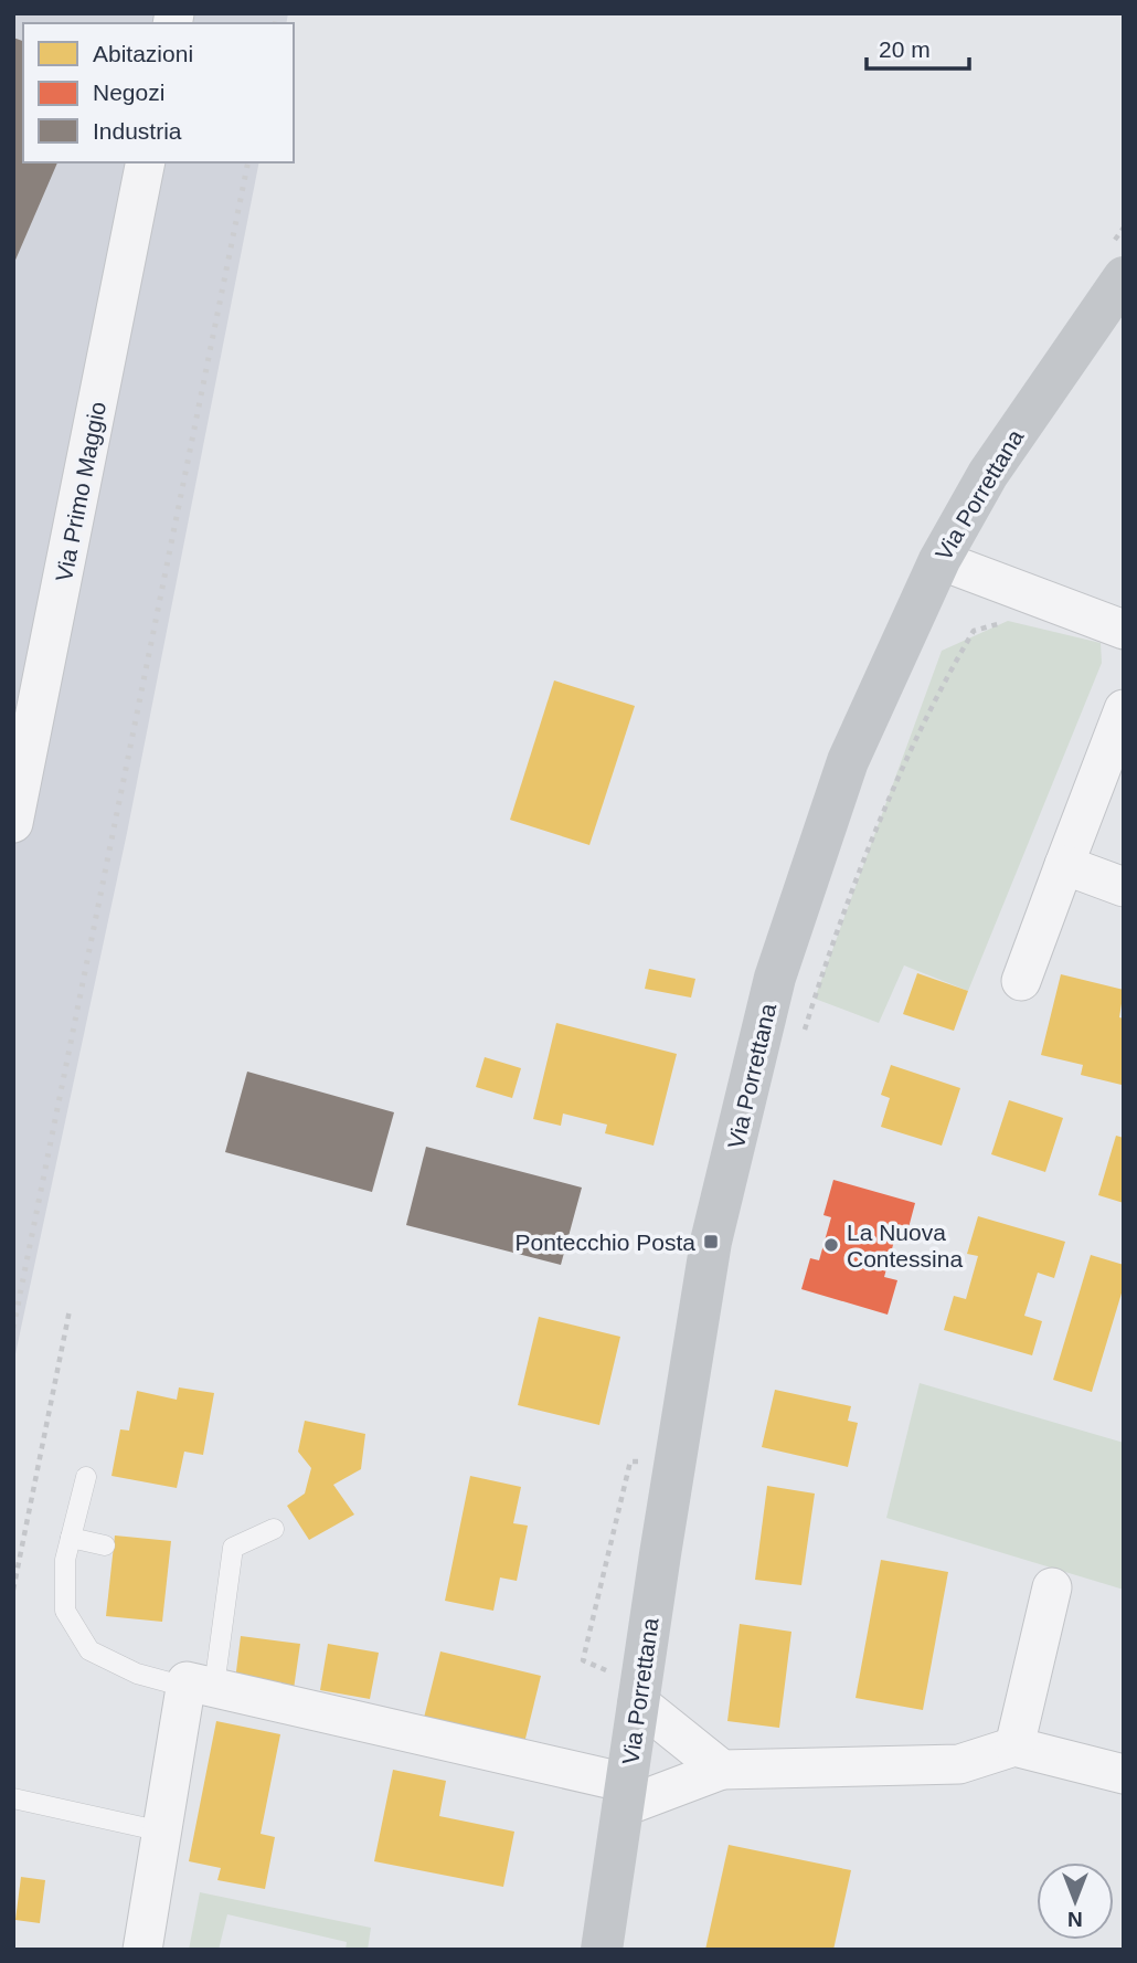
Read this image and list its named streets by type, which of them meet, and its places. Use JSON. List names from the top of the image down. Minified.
{"streets":{"main road":["Via Porrettana"],"street":["Via Primo Maggio"]},"places":{"transit":["Pontecchio Posta"],"other":["La Nuova Contessina"]},"legend":["Abitazioni","Negozi","Industria"],"scale_bar":"20 m","north":"bottom"}
